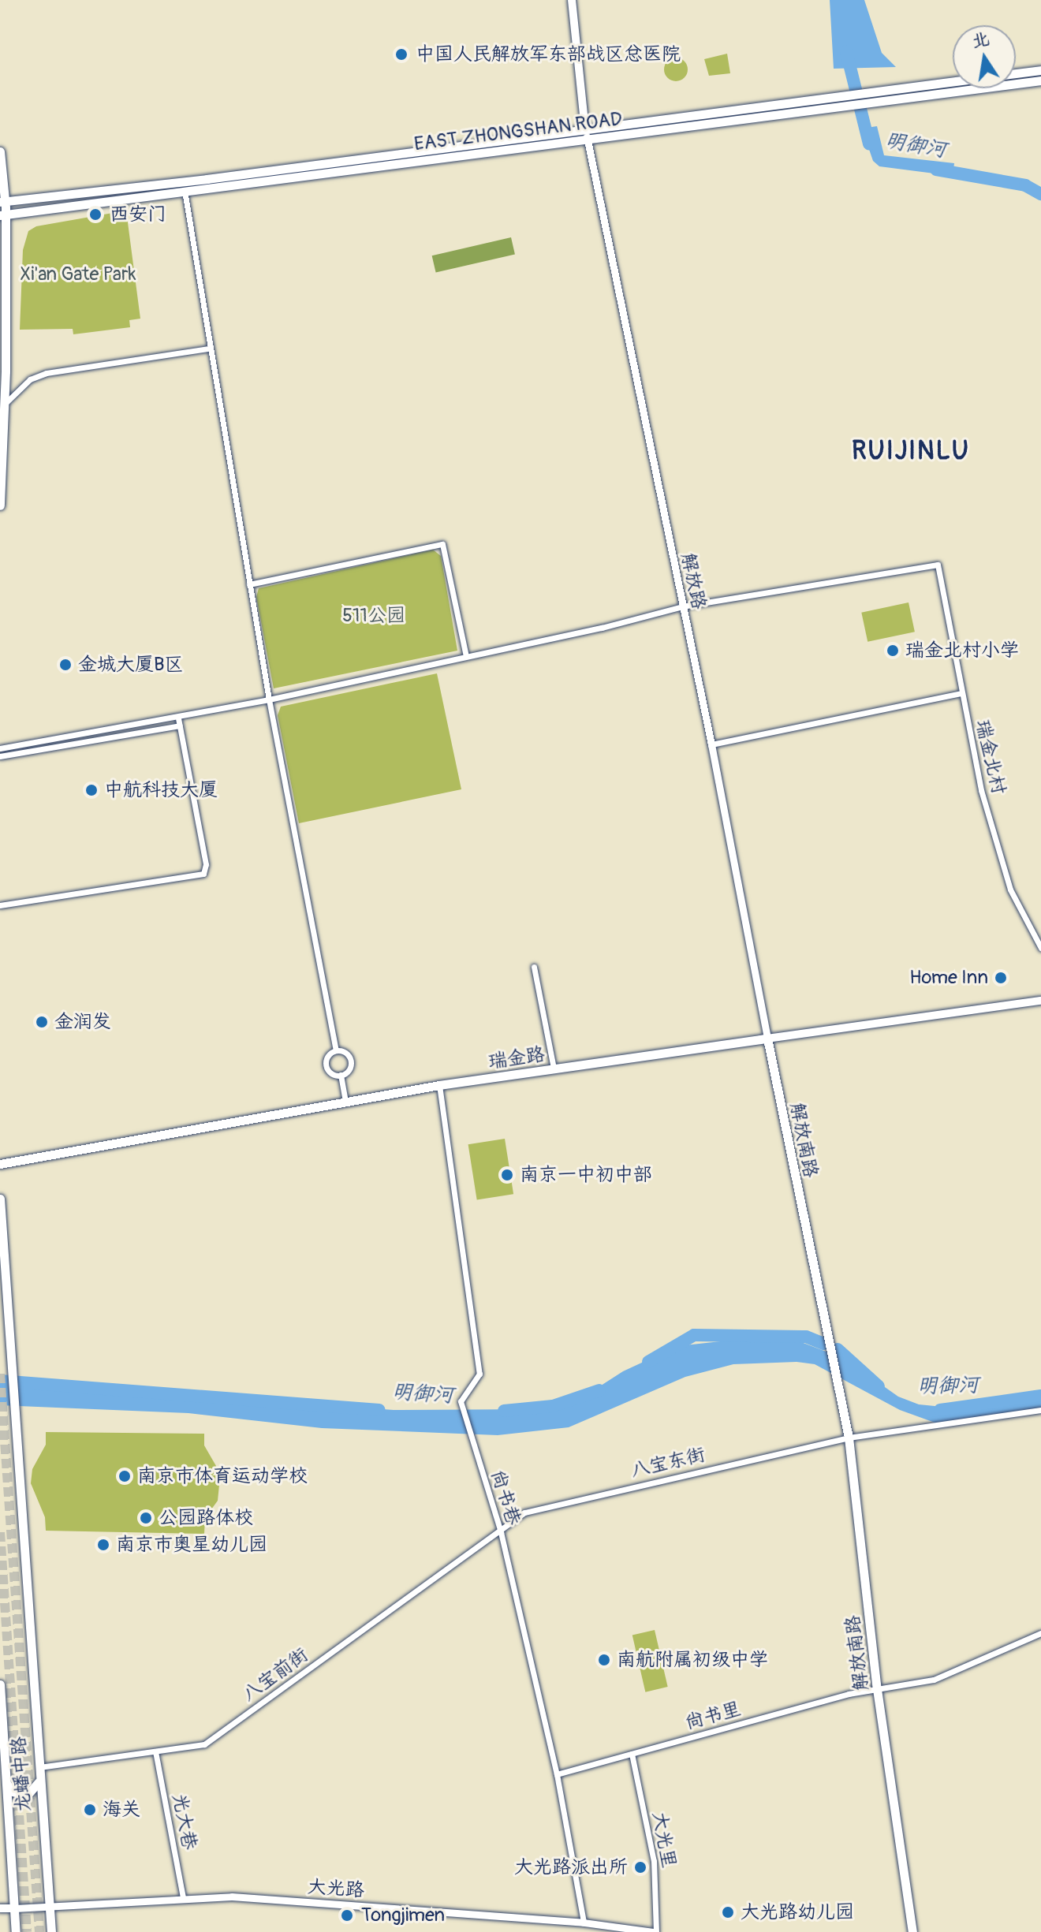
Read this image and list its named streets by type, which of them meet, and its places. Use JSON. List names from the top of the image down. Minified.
{"streets":{"main road":["EAST ZHONGSHAN ROAD","瑞金路","龙蟠中路"],"street":["解放路","瑞金北村","解放南路","八宝东街","尚书巷","八宝前街","尚书里","光大巷","大光里","大光路"]},"crossings":[["EAST ZHONGSHAN ROAD","解放路"],["解放路","瑞金北村"],["解放路","瑞金路"],["解放路","解放南路"],["瑞金路","解放南路"],["瑞金路","尚书巷"],["解放南路","八宝东街"],["解放南路","尚书里"],["八宝东街","尚书巷"],["八宝东街","八宝前街"],["尚书巷","八宝前街"],["尚书巷","尚书里"],["尚书巷","大光路"],["八宝前街","龙蟠中路"],["八宝前街","光大巷"],["尚书里","大光里"],["龙蟠中路","大光路"],["光大巷","大光路"],["大光里","大光路"]],"districts":["RUIJINLU"],"water":["明御河"],"parks":["Xi'an Gate Park","511公园"],"places":["中国人民解放军东部战区总医院","西安门","瑞金北村小学","金城大厦B区","中航科技大厦","Home Inn","金润发","南京一中初中部","南京市体育运动学校","公园路体校","南京市奥星幼儿园","南航附属初级中学","海关","大光路派出所","大光路幼儿园","Tongjimen"],"north":"top"}
